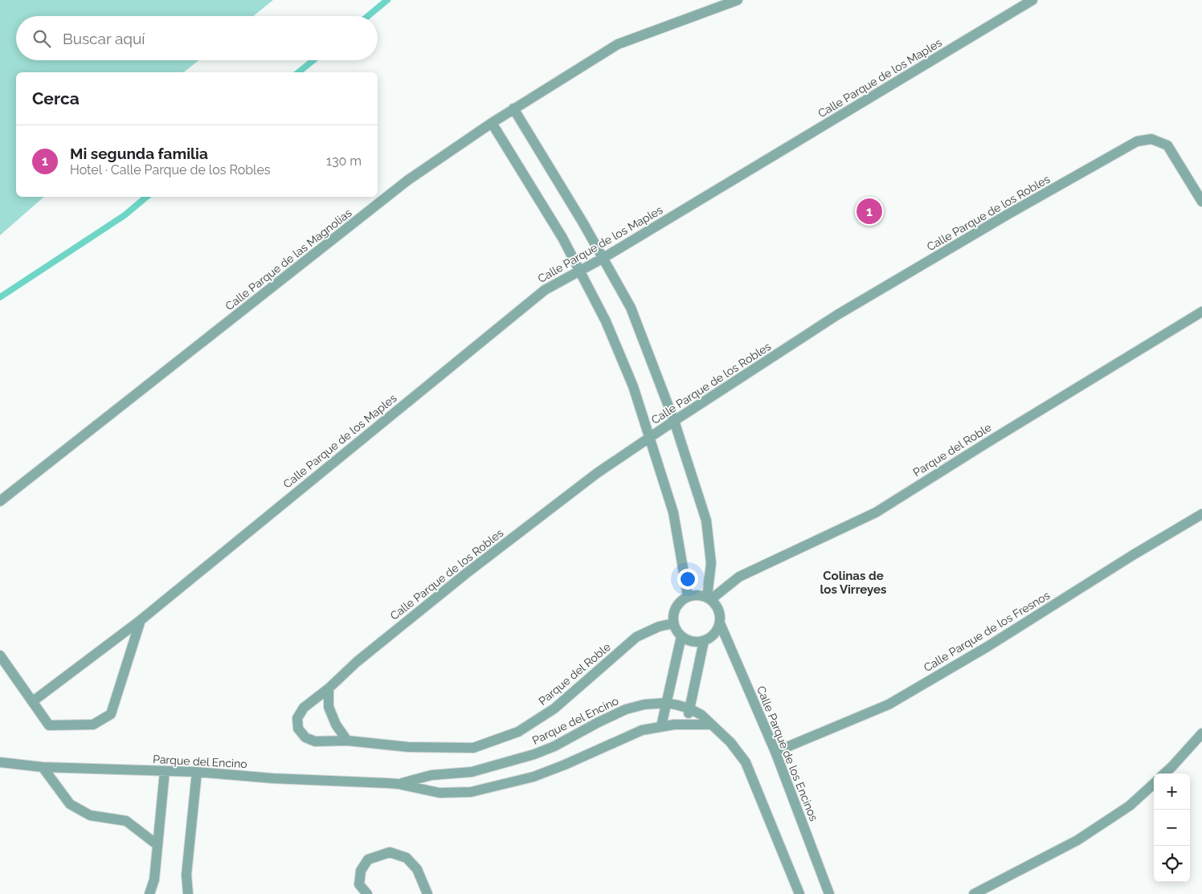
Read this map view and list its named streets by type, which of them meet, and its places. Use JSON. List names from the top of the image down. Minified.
{"streets":{"street":["Calle Parque de los Maples","Calle Parque de los Robles","Calle Parque de las Magnolias","Parque del Roble","Calle Parque de los Fresnos","Parque del Encino","Calle Parque de los Encinos"]},"crossings":[["Calle Parque de los Robles","Parque del Roble"],["Parque del Roble","Calle Parque de los Encinos"],["Calle Parque de los Fresnos","Calle Parque de los Encinos"]],"districts":["Colinas de los Virreyes"],"page":{"search":"Buscar aquí","heading":"Cerca","list":[{"mark":"1","name":"Mi segunda familia","note":"Hotel · Calle Parque de los Robles","value":"130 m"}],"pins":"1","map_buttons":["+","−"]}}
